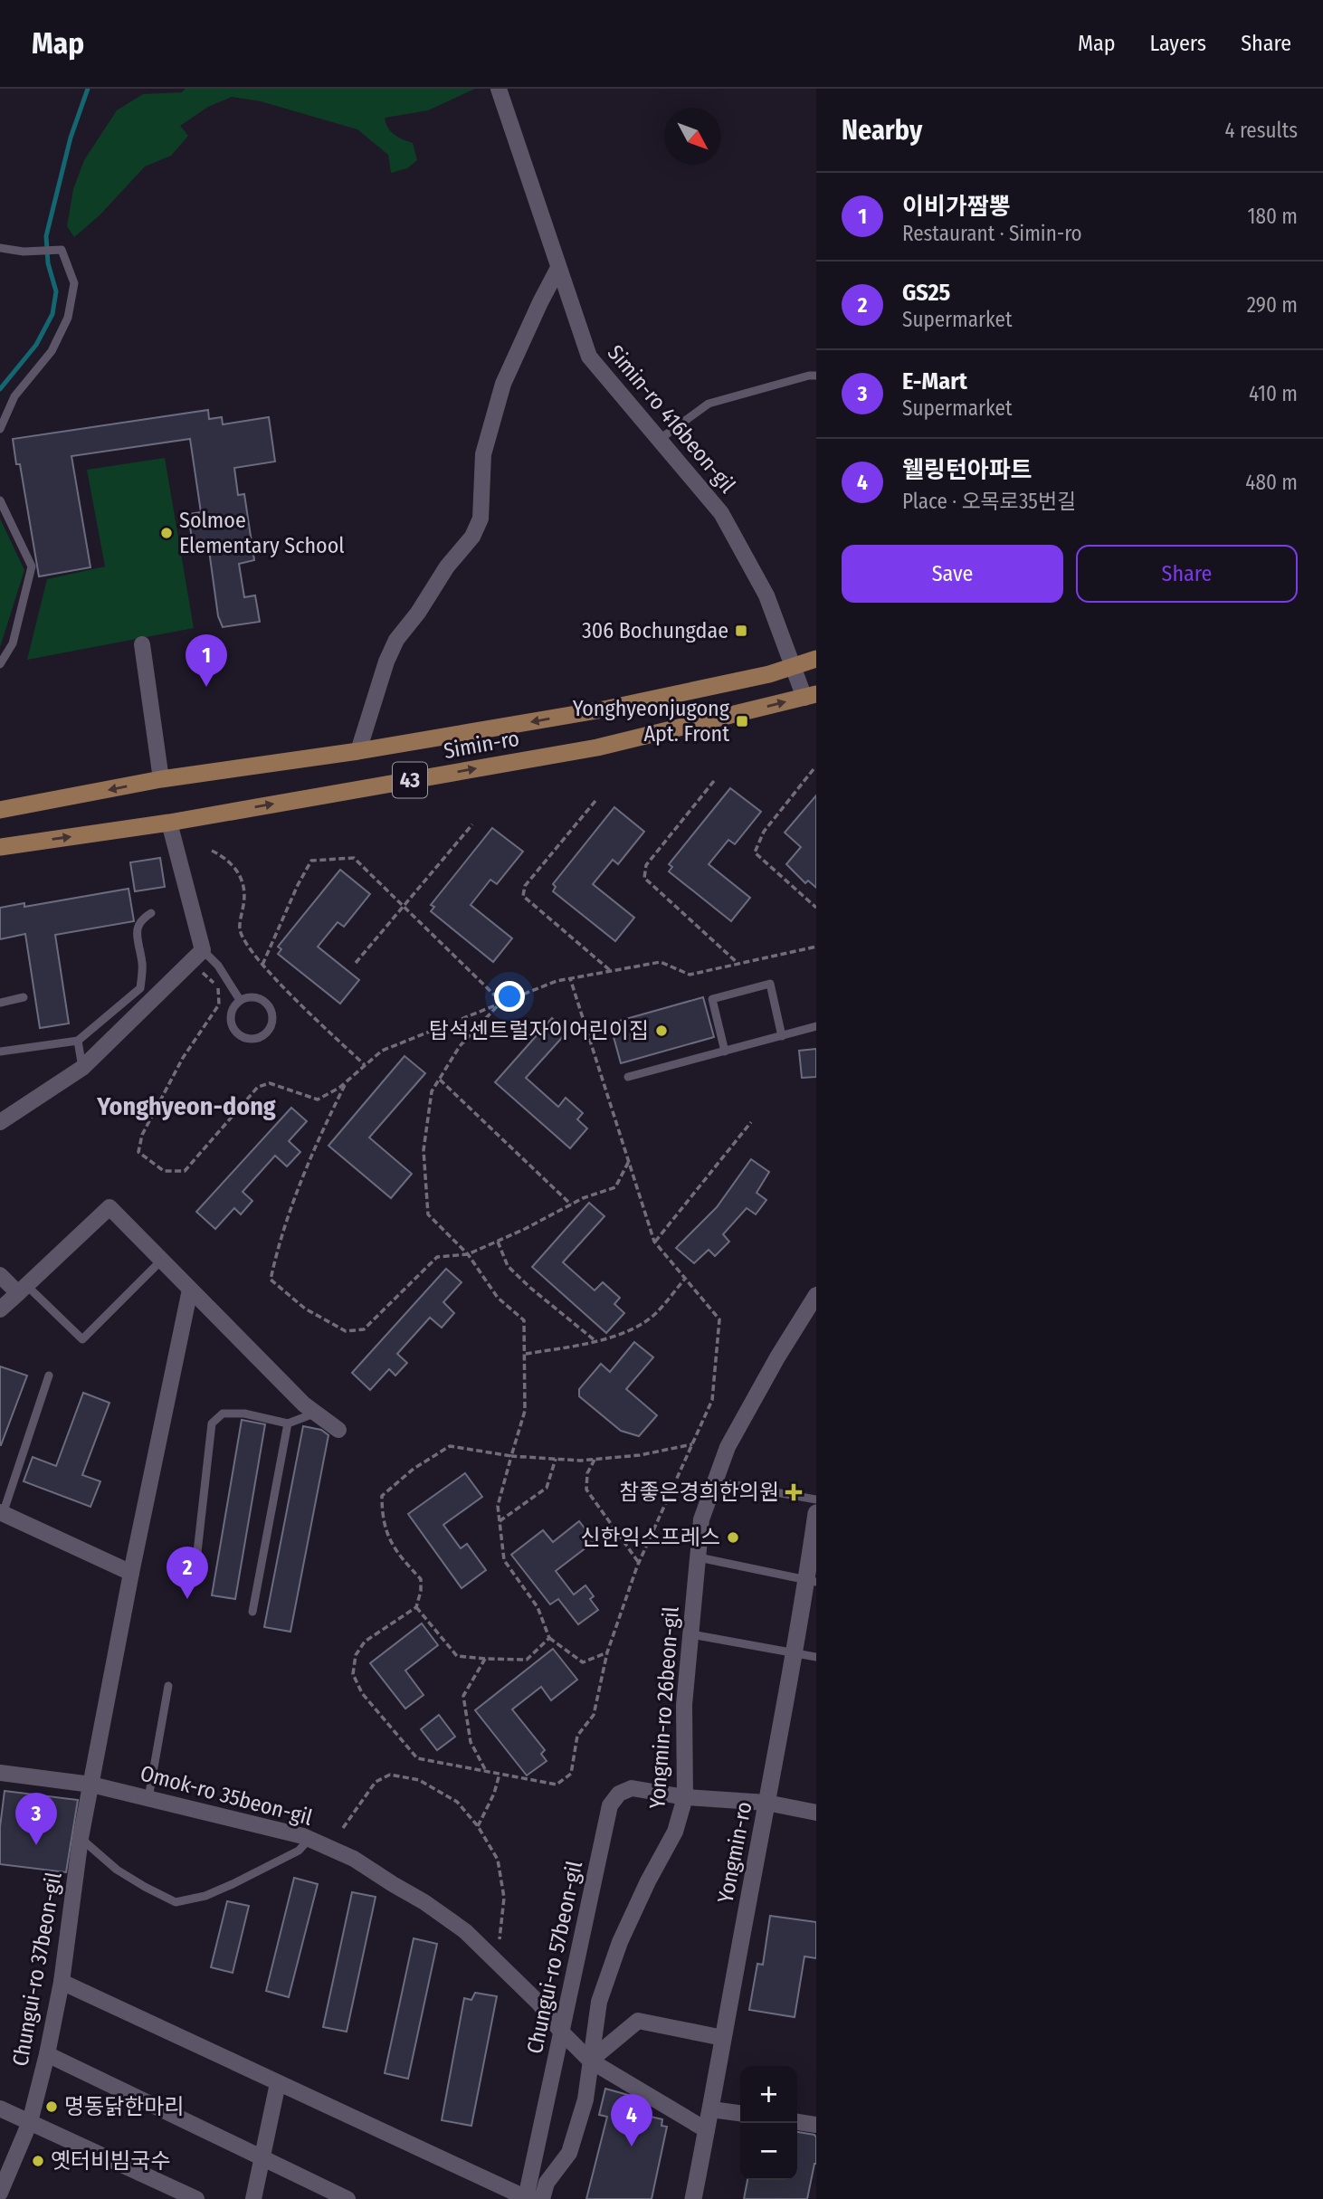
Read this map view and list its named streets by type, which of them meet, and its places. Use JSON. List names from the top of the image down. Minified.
{"streets":{"main road":["Simin-ro","43"],"street":["Simin-ro 416beon-gil","Yongmin-ro 26beon-gil","Omok-ro 35beon-gil","Yongmin-ro","Chungui-ro 57beon-gil","Chungui-ro 37beon-gil"]},"crossings":[["Simin-ro 416beon-gil","Simin-ro"],["Yongmin-ro 26beon-gil","Omok-ro 35beon-gil"],["Yongmin-ro 26beon-gil","Chungui-ro 57beon-gil"],["Omok-ro 35beon-gil","Yongmin-ro"],["Omok-ro 35beon-gil","Chungui-ro 57beon-gil"],["Omok-ro 35beon-gil","Chungui-ro 37beon-gil"],["Yongmin-ro","Chungui-ro 57beon-gil"]],"districts":["Yonghyeon-dong"],"places":{"other":["Solmoe Elementary School","탑석센트럴자이어린이집","신한익스프레스","명동닭한마리","옛터비빔국수"],"transit":["306 Bochungdae","Yonghyeonjugong Apt. Front"],"health":["참좋은경희한의원"]},"north":"bottom right","page":{"header":"Map","nav":["Map","Layers","Share"],"heading":["Nearby","4 results"],"list":[{"mark":"1","name":"이비가짬뽕","note":"Restaurant · Simin-ro","value":"180 m"},{"mark":"2","name":"GS25","note":"Supermarket","value":"290 m"},{"mark":"3","name":"E-Mart","note":"Supermarket","value":"410 m"},{"mark":"4","name":"웰링턴아파트","note":"Place · 오목로35번길","value":"480 m"}],"buttons":["Save","Share"],"pins":["1","2","3","4"],"map_buttons":["+","−"]}}
